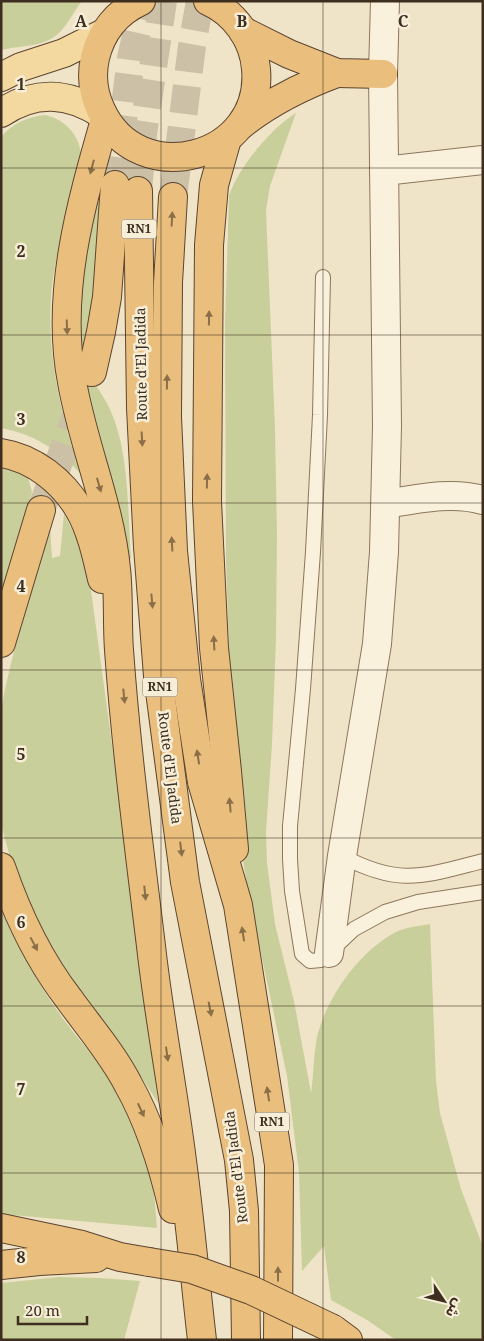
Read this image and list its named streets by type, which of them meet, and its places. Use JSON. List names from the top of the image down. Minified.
{"streets":{"highway":["RN1","Route d'El Jadida"]},"scale_bar":"20 m","north":"bottom right","grid":{"columns":["A","B","C"],"rows":["1","2","3","4","5","6","7","8"]}}
